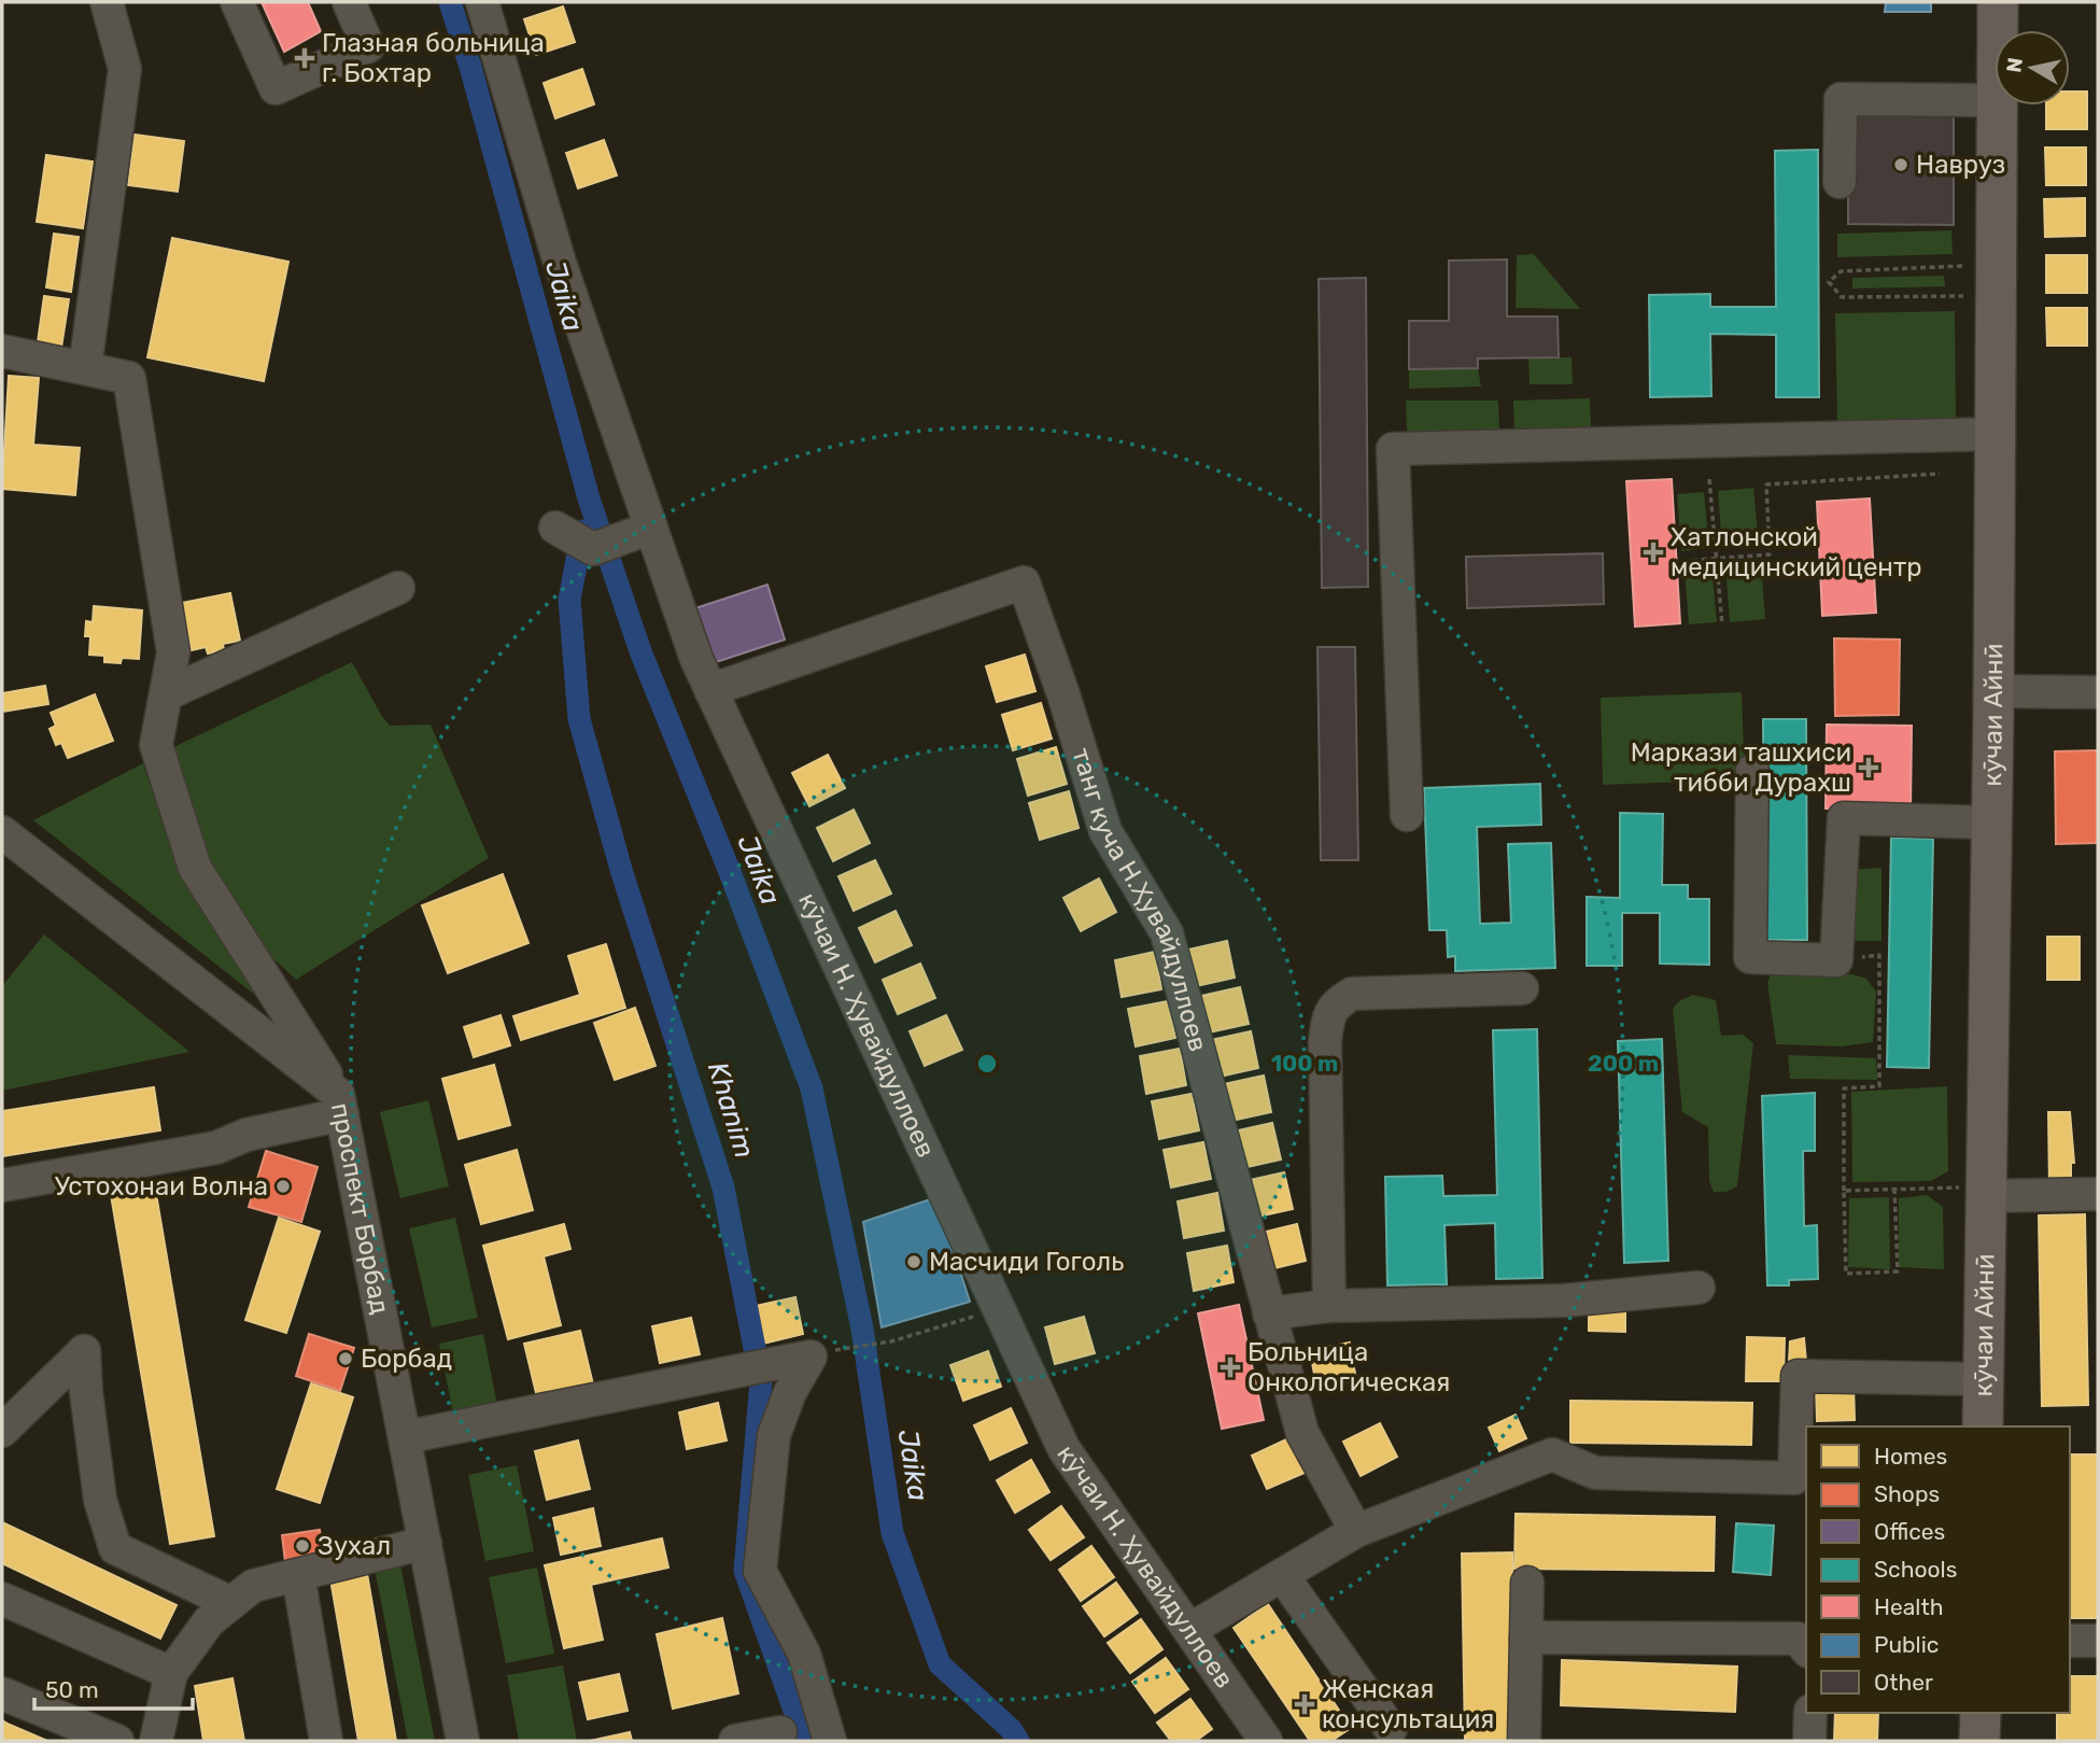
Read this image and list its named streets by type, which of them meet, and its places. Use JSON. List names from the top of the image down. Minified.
{"streets":{"main road":["кӯчаи Айнӣ"],"street":["танг куча Н.Ҳувайдуллоев","кӯчаи Н. Ҳувайдуллоев","проспект Борбад"]},"crossings":[["танг куча Н.Ҳувайдуллоев","кӯчаи Н. Ҳувайдуллоев"]],"water":["Jaika","Khanim"],"places":{"health":["Глазная больница г. Бохтар","Хатлонской медицинский центр","Маркази ташхиси тибби Дурахш","Больница Онкологическая","Женская консультация"],"other":["Навруз","Устохонаи Волна","Масчиди Гоголь","Борбад","Зухал"]},"legend":["Homes","Shops","Offices","Schools","Health","Public","Other"],"scale_bar":"50 m","north":"left","rings":["100 m","200 m"]}
